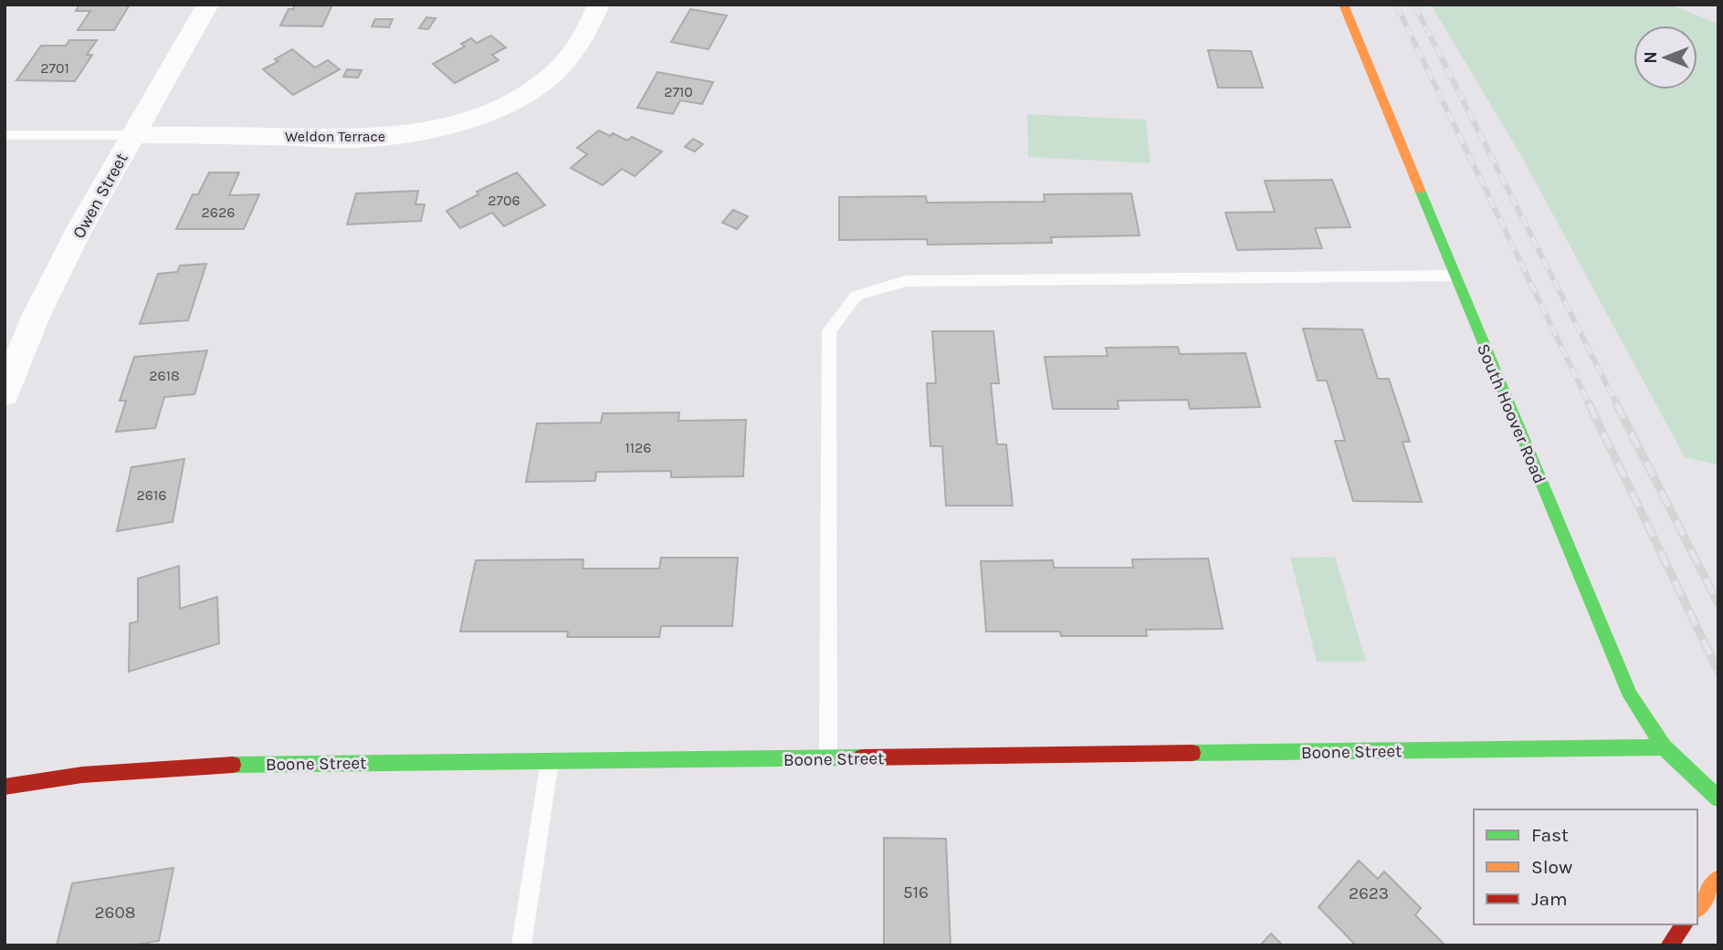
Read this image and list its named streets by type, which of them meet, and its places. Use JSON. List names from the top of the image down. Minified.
{"streets":{"street":["Weldon Terrace","Owen Street","South Hoover Road","Boone Street"]},"crossings":[["Weldon Terrace","Owen Street"],["South Hoover Road","Boone Street"]],"house_numbers":["2701","2710","2706","2626","2618","1126","2616","516","2623","2608"],"legend":["Fast","Slow","Jam"],"north":"left"}
